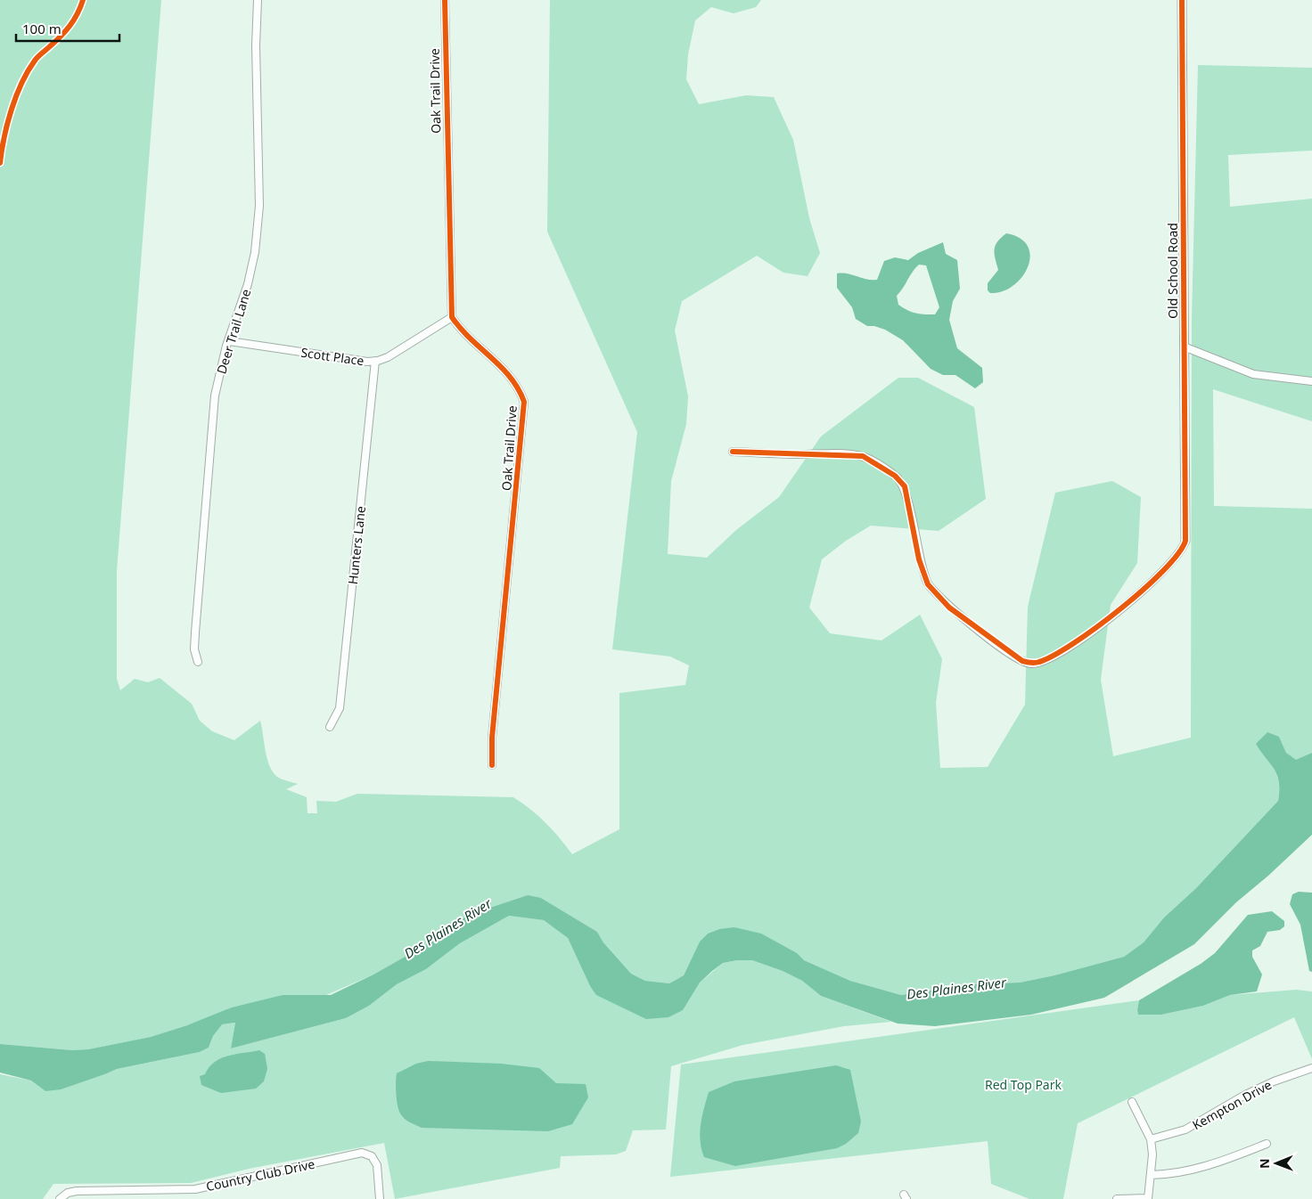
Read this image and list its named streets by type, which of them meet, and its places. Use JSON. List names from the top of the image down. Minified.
{"streets":{"street":["Oak Trail Drive","Old School Road","Deer Trail Lane","Scott Place","Hunters Lane","Kempton Drive","Country Club Drive"]},"crossings":[["Oak Trail Drive","Scott Place"],["Deer Trail Lane","Scott Place"],["Scott Place","Hunters Lane"]],"water":["Des Plaines River"],"parks":["Red Top Park"],"scale_bar":"100 m","north":"left"}
